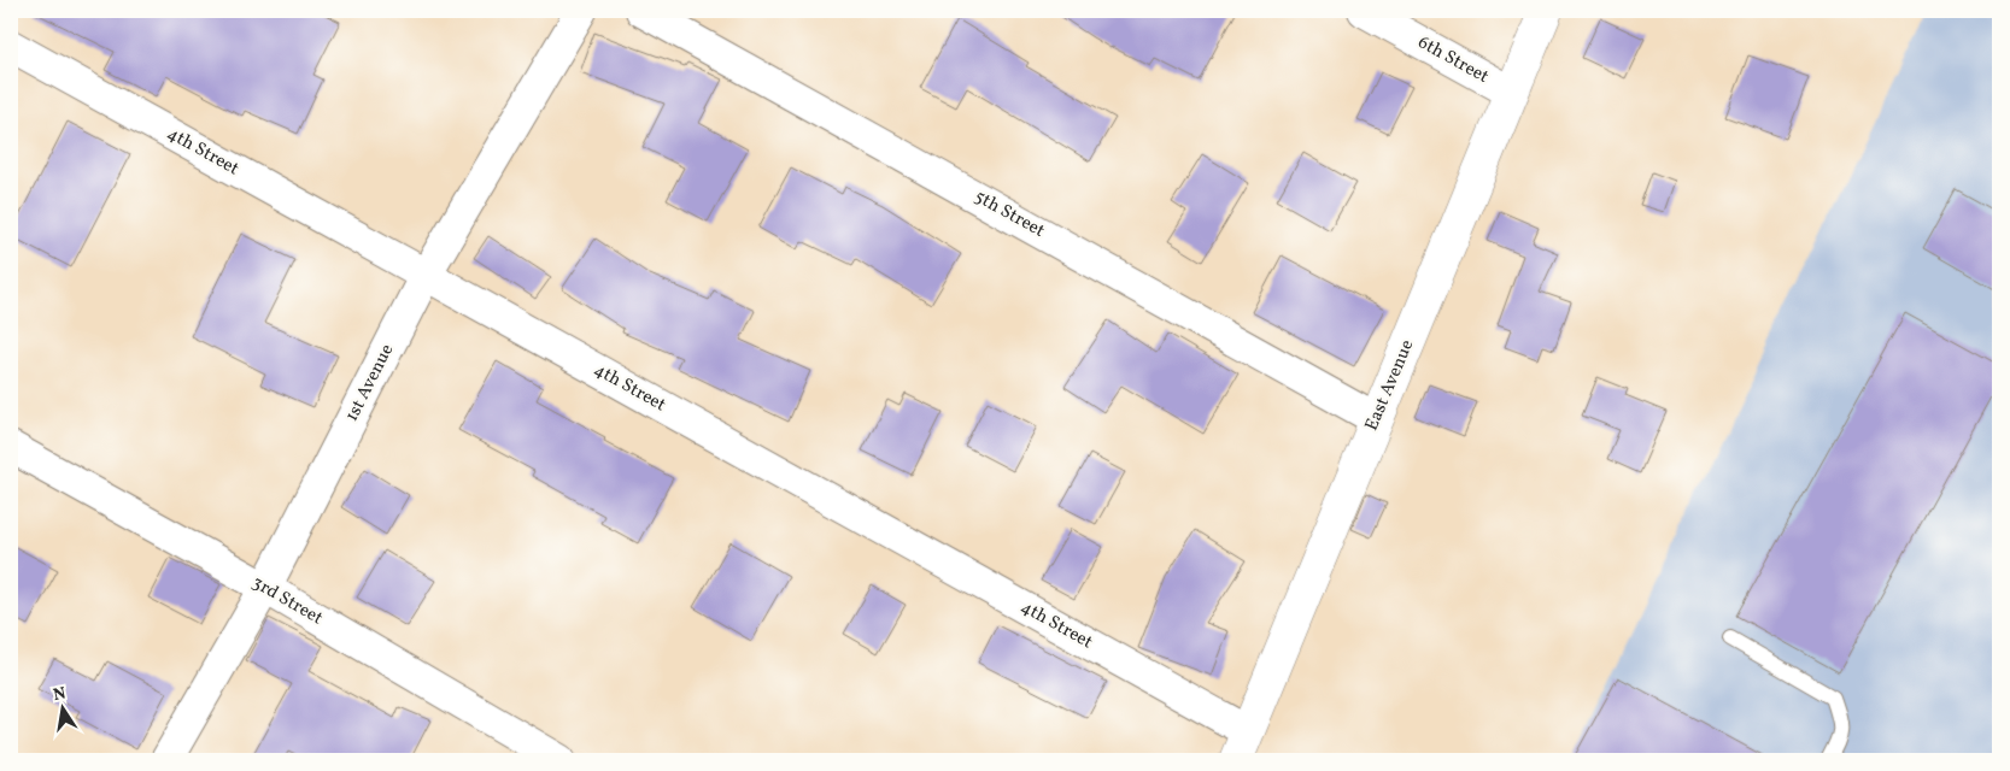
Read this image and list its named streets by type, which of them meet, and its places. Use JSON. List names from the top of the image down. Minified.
{"streets":{"main road":["East Avenue"],"street":["6th Street","4th Street","5th Street","1st Avenue","3rd Street"]},"crossings":[["6th Street","East Avenue"],["4th Street","1st Avenue"],["4th Street","East Avenue"],["5th Street","East Avenue"],["1st Avenue","3rd Street"]],"north":"top"}
